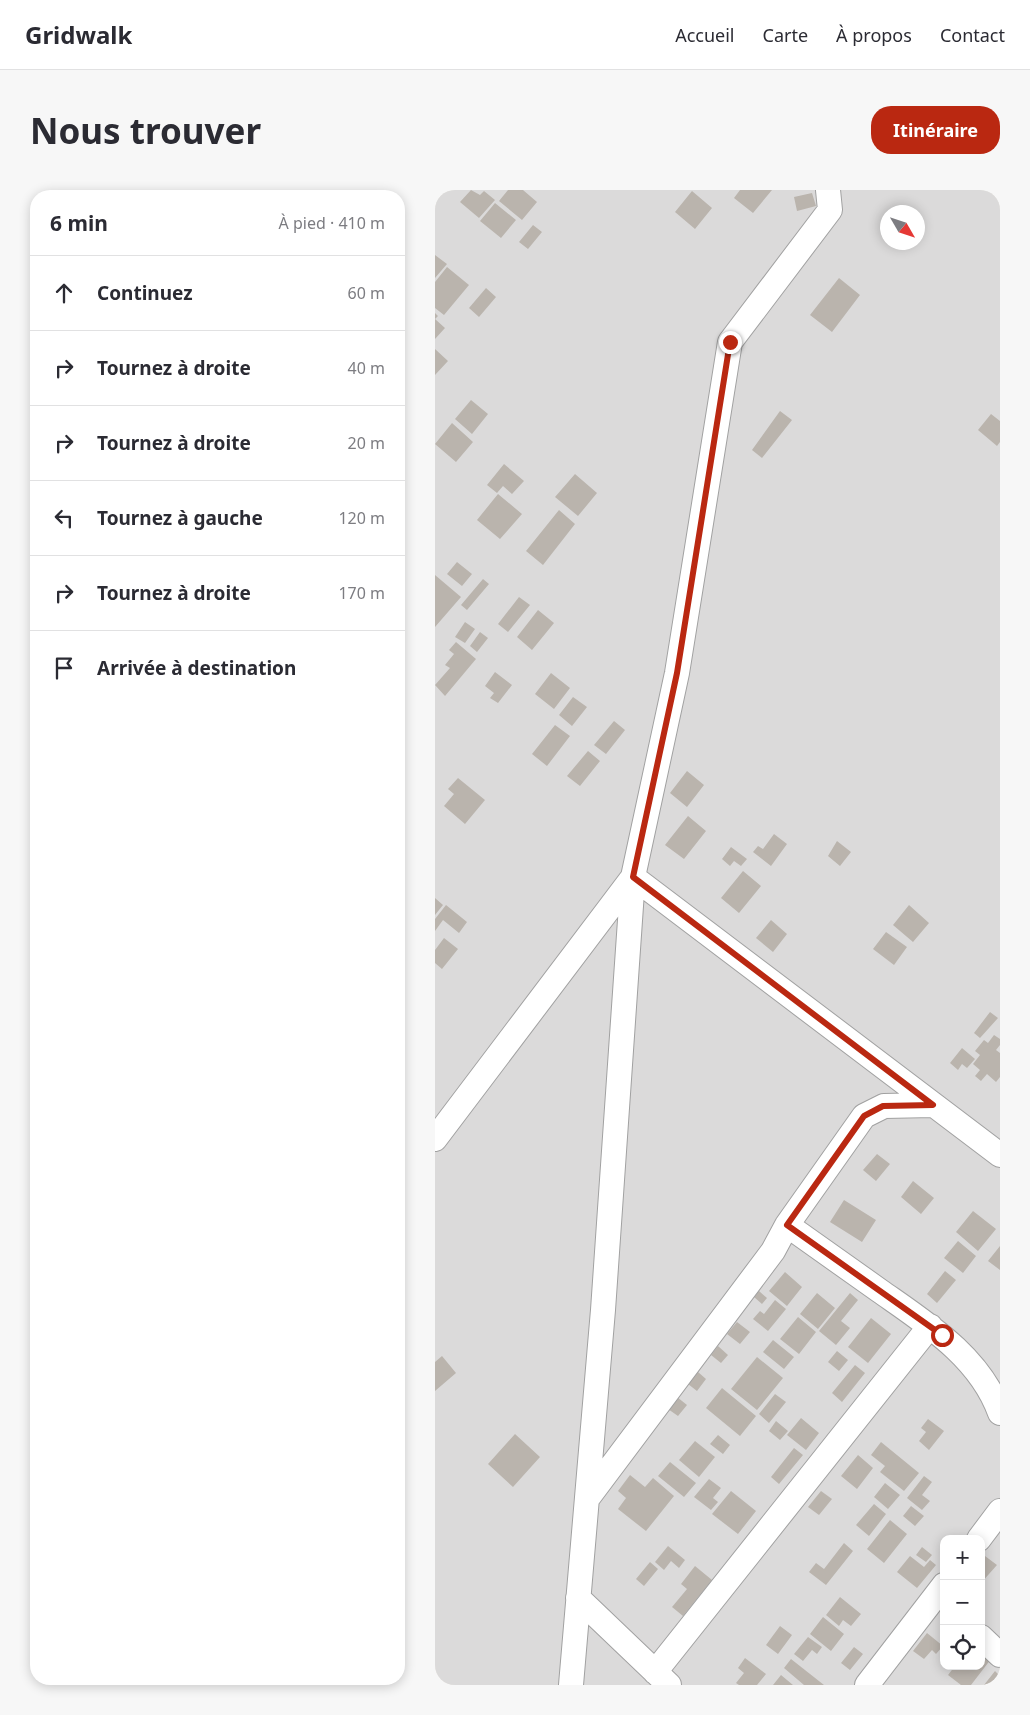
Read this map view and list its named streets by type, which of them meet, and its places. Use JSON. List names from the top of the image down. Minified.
{"north":"bottom right","page":{"header":"Gridwalk","nav":["Accueil","Carte","À propos","Contact"],"buttons":"Itinéraire","title":"Nous trouver","heading":["6 min","À pied · 410 m"],"list":[["Continuez","60 m"],["Tournez à droite","40 m"],["Tournez à droite","20 m"],["Tournez à gauche","120 m"],["Tournez à droite","170 m"],"Arrivée à destination"],"map_buttons":["+","−"]}}
